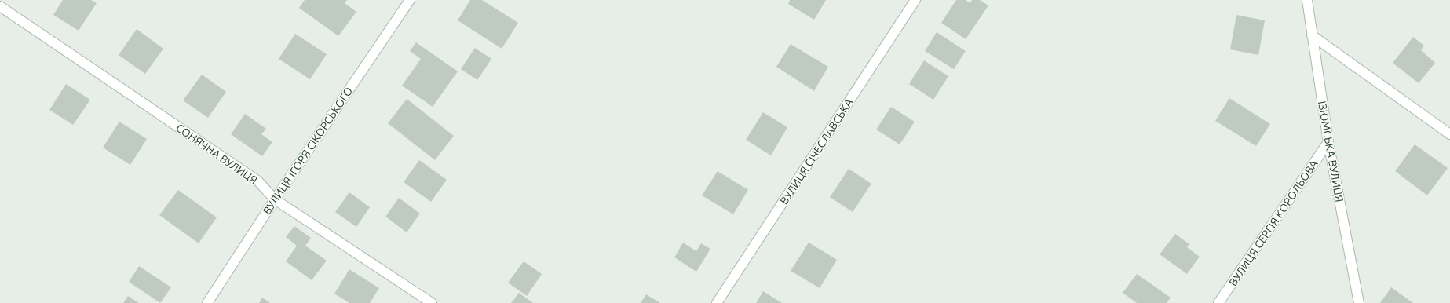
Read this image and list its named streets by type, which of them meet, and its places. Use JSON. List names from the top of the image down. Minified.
{"streets":{"street":["ВУЛИЦЯ ІГОРЯ СІКОРСЬКОГО","ВУЛИЦЯ СІЧЕСЛАВСЬКА","ІЗЮМСЬКА ВУЛИЦЯ","СОНЯЧНА ВУЛИЦЯ","ВУЛИЦЯ СЕРГІЯ КОРОЛЬОВА"]},"crossings":[["ВУЛИЦЯ ІГОРЯ СІКОРСЬКОГО","СОНЯЧНА ВУЛИЦЯ"],["ІЗЮМСЬКА ВУЛИЦЯ","ВУЛИЦЯ СЕРГІЯ КОРОЛЬОВА"]]}
